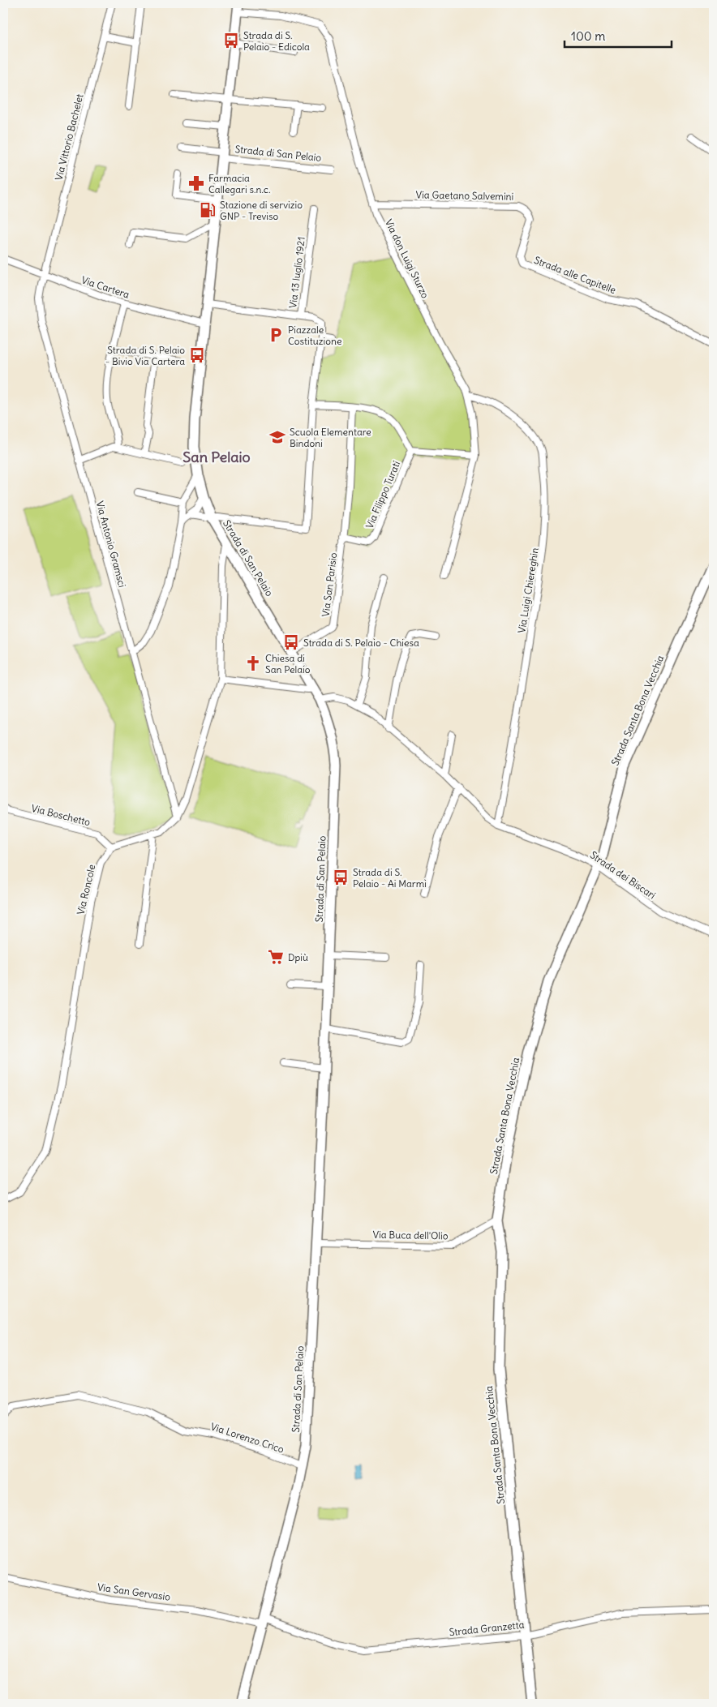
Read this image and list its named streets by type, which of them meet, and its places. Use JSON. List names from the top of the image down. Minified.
{"streets":{"main road":["Strada di San Pelaio","Strada Santa Bona Vecchia"],"street":["Via Vittorio Bachelet","Via Gaetano Salvemini","Via don Luigi Sturzo","Via 13 luglio 1921","Strada alle Capitelle","Via Cartera","Via Filippo Turati","Via Antonio Gramsci","Via San Parisio","Via Luigi Chiereghin","Via Boschetto","Strada dei Biscari","Via Roncole","Via Buca dell'Olio","Via Lorenzo Crico","Via San Gervasio","Strada Granzetta"]},"crossings":[["Via Vittorio Bachelet","Via Cartera"],["Via Vittorio Bachelet","Via Antonio Gramsci"],["Strada di San Pelaio","Via don Luigi Sturzo"],["Strada di San Pelaio","Via Cartera"],["Strada di San Pelaio","Via San Parisio"],["Strada di San Pelaio","Strada dei Biscari"],["Strada di San Pelaio","Via Buca dell'Olio"],["Strada di San Pelaio","Via Lorenzo Crico"],["Strada di San Pelaio","Via San Gervasio"],["Strada di San Pelaio","Strada Granzetta"],["Via Gaetano Salvemini","Via don Luigi Sturzo"],["Via Gaetano Salvemini","Strada alle Capitelle"],["Via don Luigi Sturzo","Via Luigi Chiereghin"],["Via Cartera","Via Antonio Gramsci"],["Via Filippo Turati","Via San Parisio"],["Via Luigi Chiereghin","Strada dei Biscari"],["Strada Santa Bona Vecchia","Strada dei Biscari"],["Strada Santa Bona Vecchia","Via Buca dell'Olio"],["Strada Santa Bona Vecchia","Strada Granzetta"],["Via Boschetto","Via Roncole"],["Via San Gervasio","Strada Granzetta"]],"districts":["San Pelaio"],"places":{"bus stop":["Strada di S. Pelaio - Edicola","Strada di S. Pelaio - Bivio Via Cartera","Strada di S. Pelaio - Chiesa","Strada di S. Pelaio - Ai Marmi"],"pharmacy":["Farmacia Callegari s.n.c."],"fuel station":["Stazione di servizio GNP - Treviso"],"parking":["Piazzale Costituzione"],"school or university":["Scuola Elementare Bindoni"],"church":["Chiesa di San Pelaio"],"supermarket":["Dpiù"]},"scale_bar":"100 m"}
